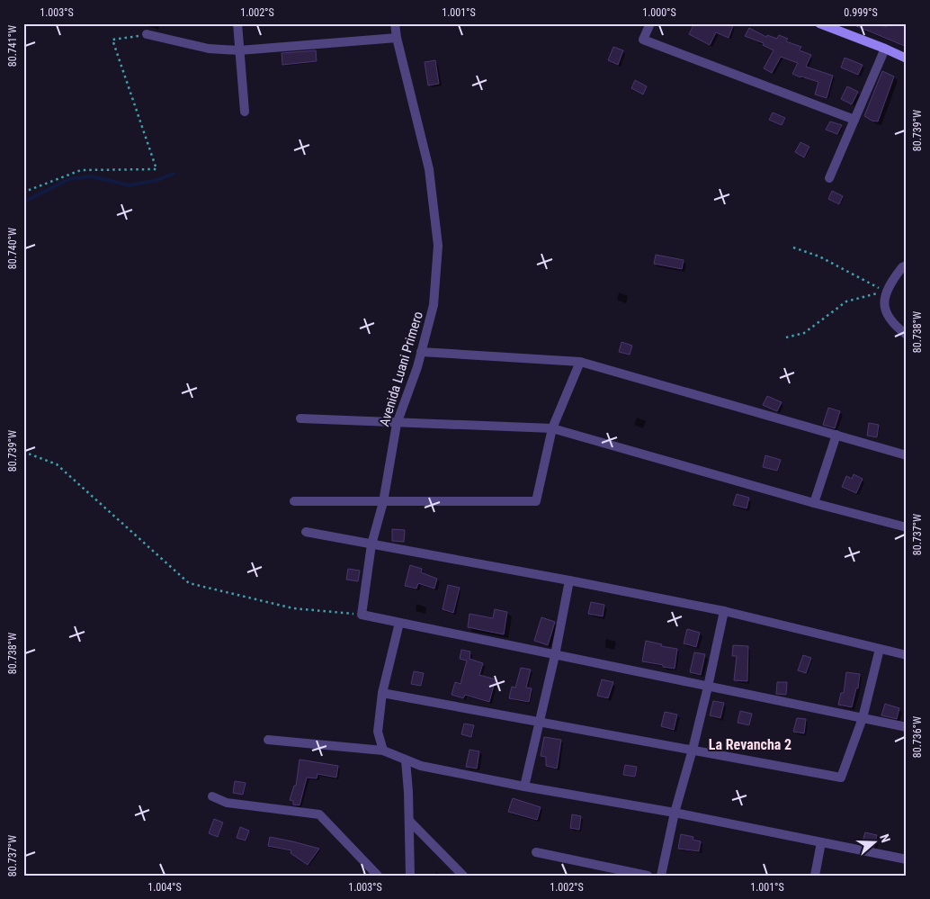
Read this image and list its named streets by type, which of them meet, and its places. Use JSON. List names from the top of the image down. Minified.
{"streets":{"street":["Avenida Luani Primero"]},"districts":["La Revancha 2"],"north":"right","coordinates":["1.003°S","1.002°S","1.001°S","1.000°S","0.999°S","80.741°W","80.739°W","80.740°W","80.738°W","80.737°W","80.736°W","1.004°S"]}
